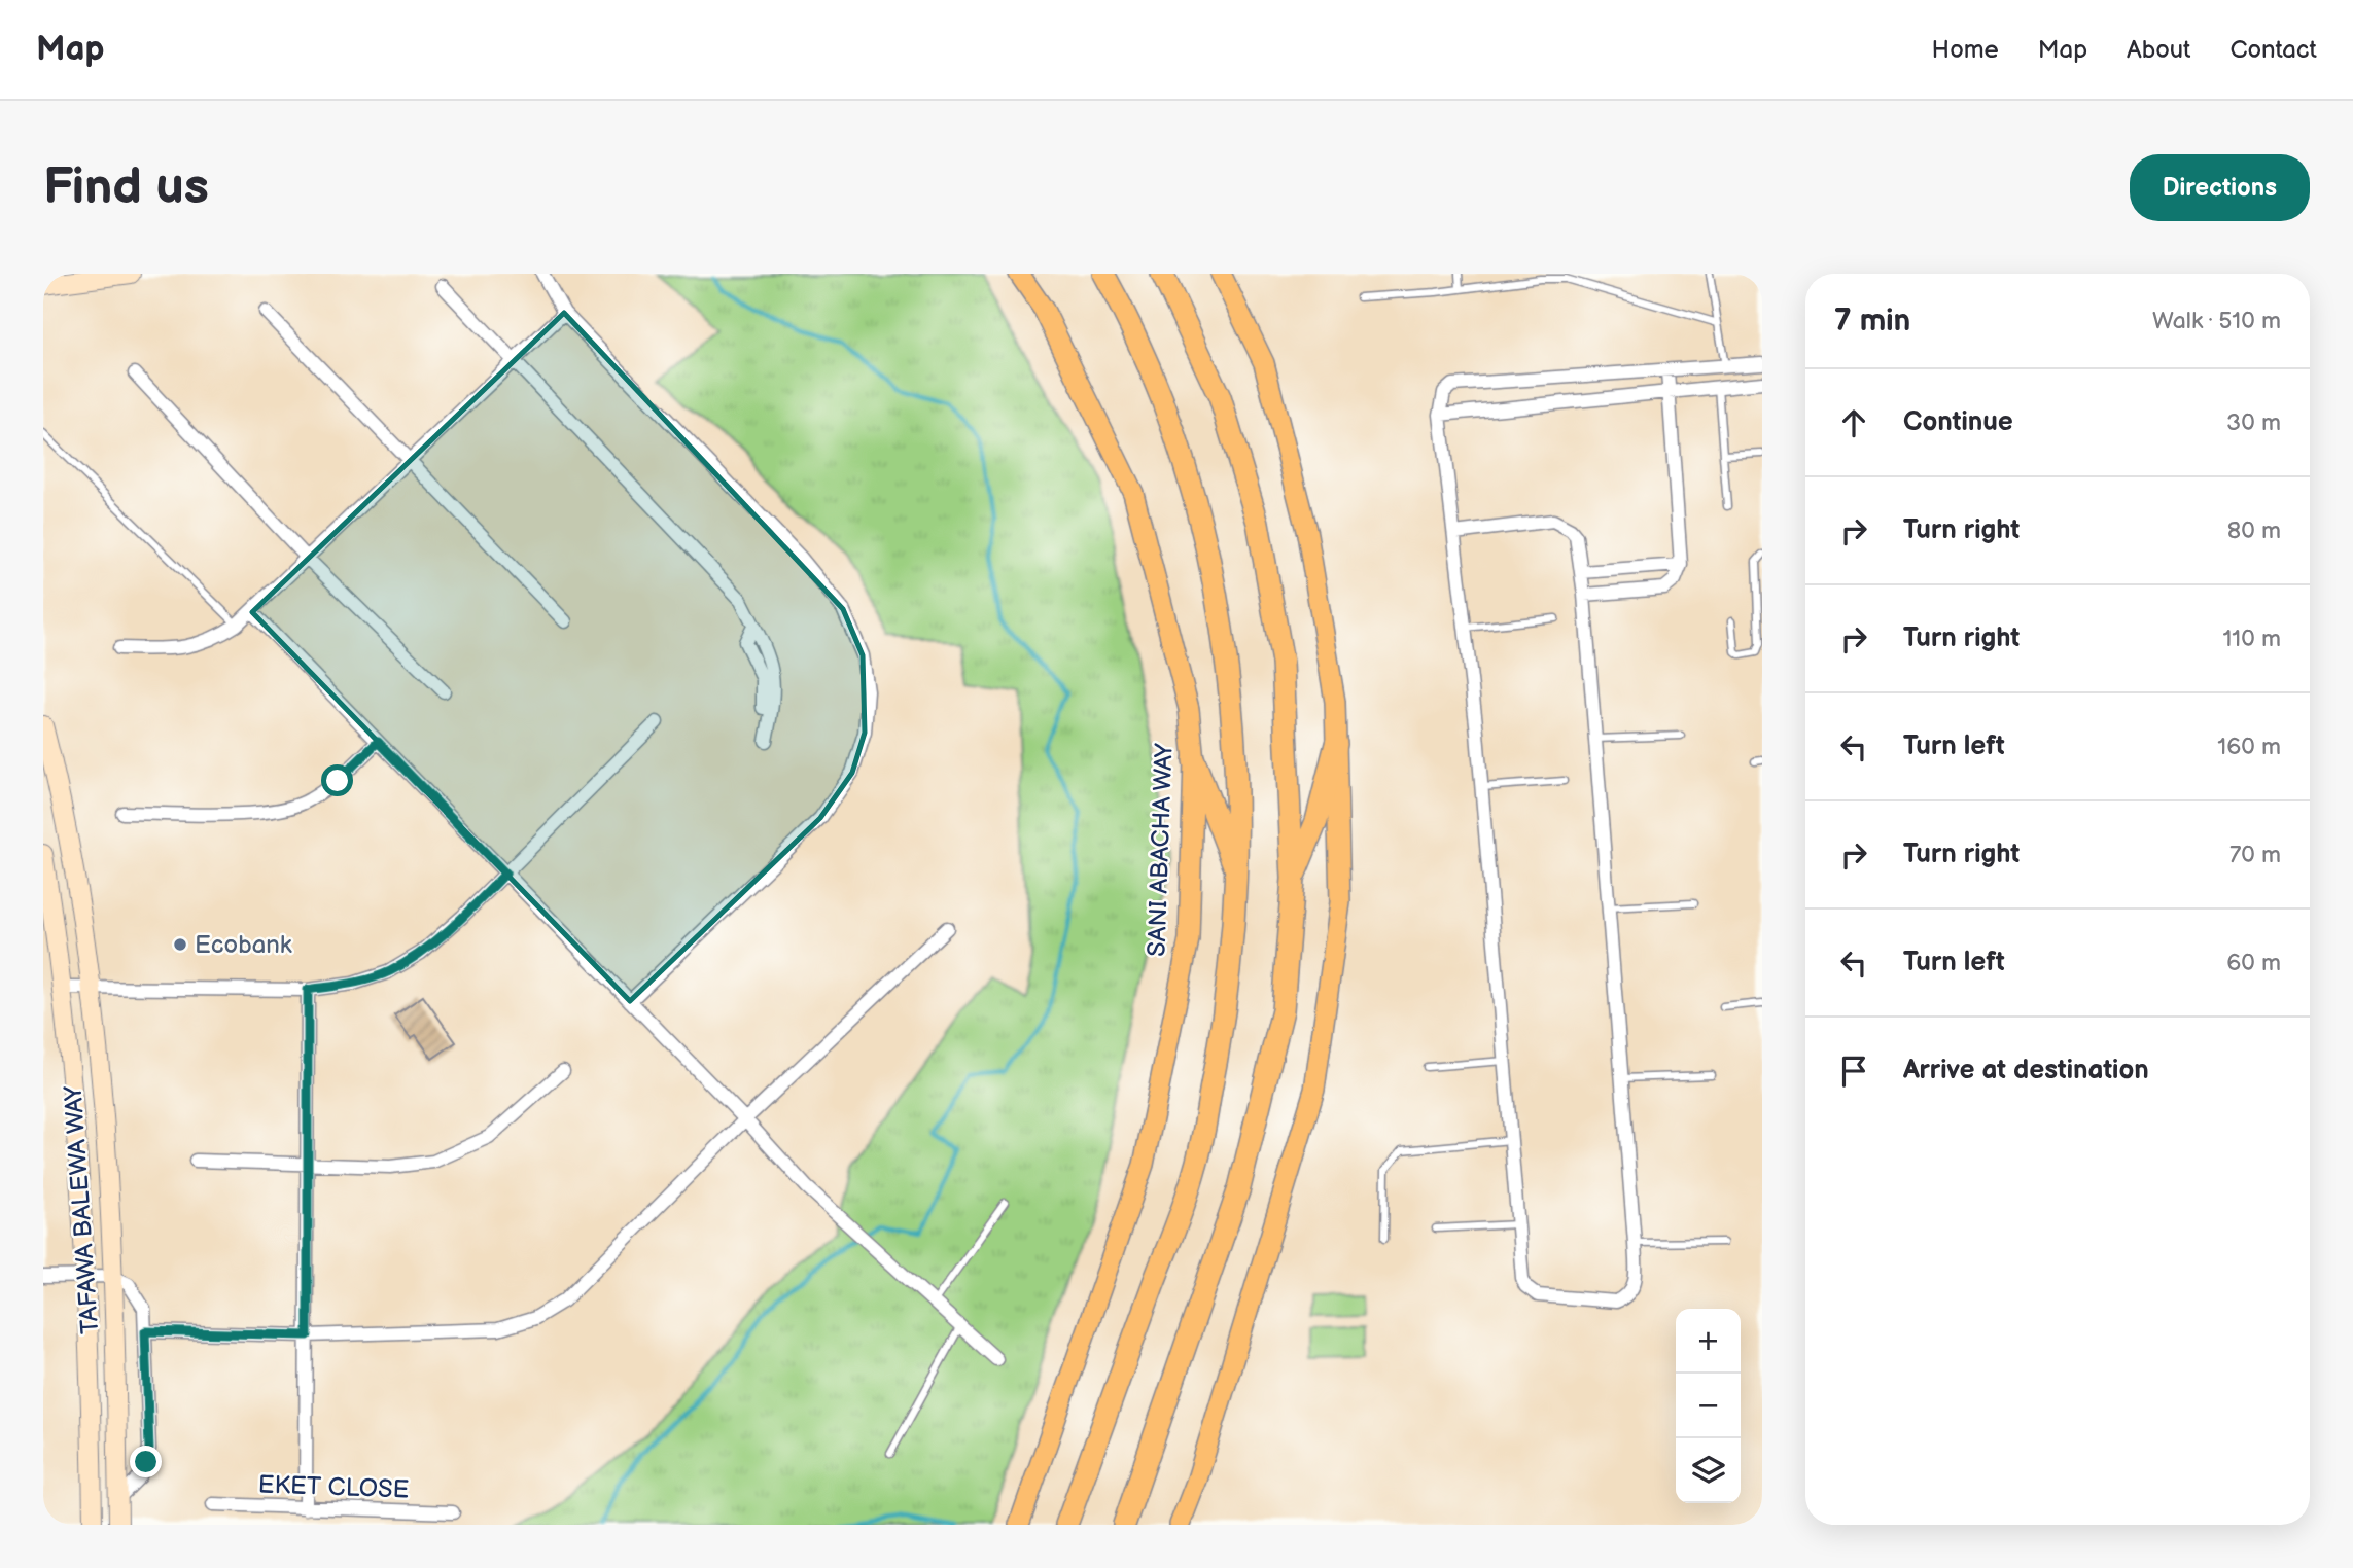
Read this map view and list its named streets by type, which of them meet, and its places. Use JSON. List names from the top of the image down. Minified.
{"streets":{"main road":["SANI ABACHA WAY","TAFAWA BALEWA WAY"],"street":["EKET CLOSE"]},"places":["Ecobank"],"page":{"header":"Map","nav":["Home","Map","About","Contact"],"buttons":"Directions","title":"Find us","heading":["7 min","Walk · 510 m"],"list":[["Continue","30 m"],["Turn right","80 m"],["Turn right","110 m"],["Turn left","160 m"],["Turn right","70 m"],["Turn left","60 m"],"Arrive at destination"],"map_buttons":["+","−"]}}
